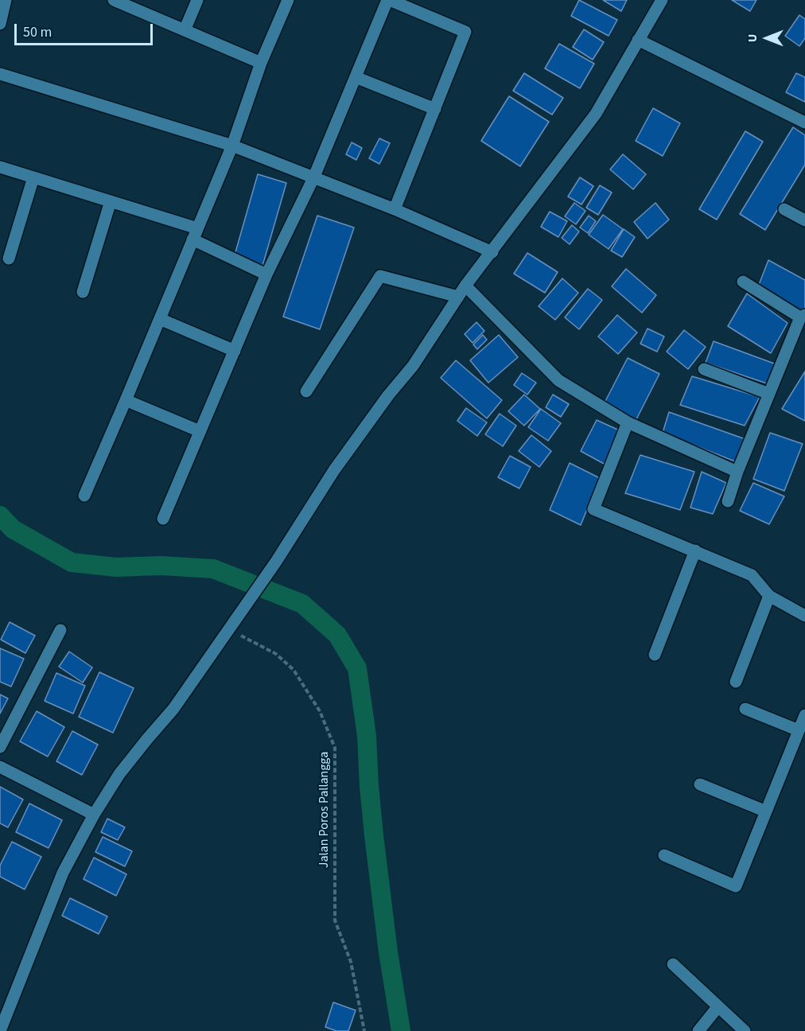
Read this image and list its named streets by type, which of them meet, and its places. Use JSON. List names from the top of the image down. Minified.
{"streets":{"path":["Jalan Poros Pallangga"]},"scale_bar":"50 m","north":"left"}
